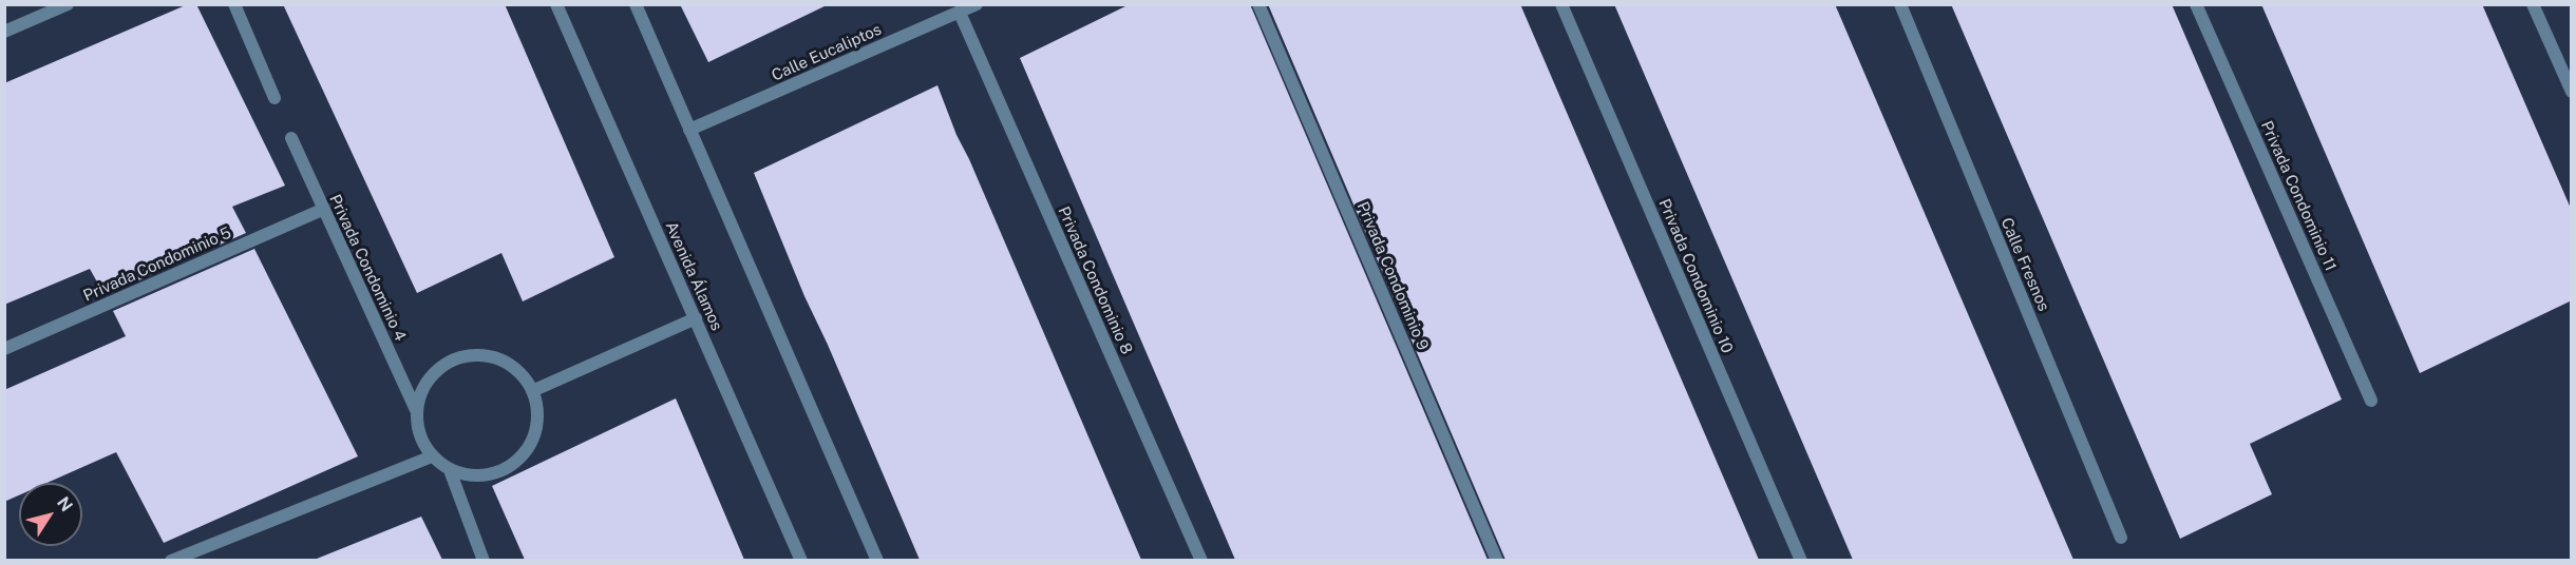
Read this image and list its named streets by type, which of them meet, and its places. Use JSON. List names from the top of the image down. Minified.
{"streets":{"street":["Calle Eucaliptos","Privada Condominio 11","Privada Condominio 5","Calle Fresnos","Privada Condominio 4","Avenida Álamos","Privada Condominio 9","Privada Condominio 10","Privada Condominio 8"]},"crossings":[["Calle Eucaliptos","Privada Condominio 8"],["Privada Condominio 5","Privada Condominio 4"]],"north":"top right"}
